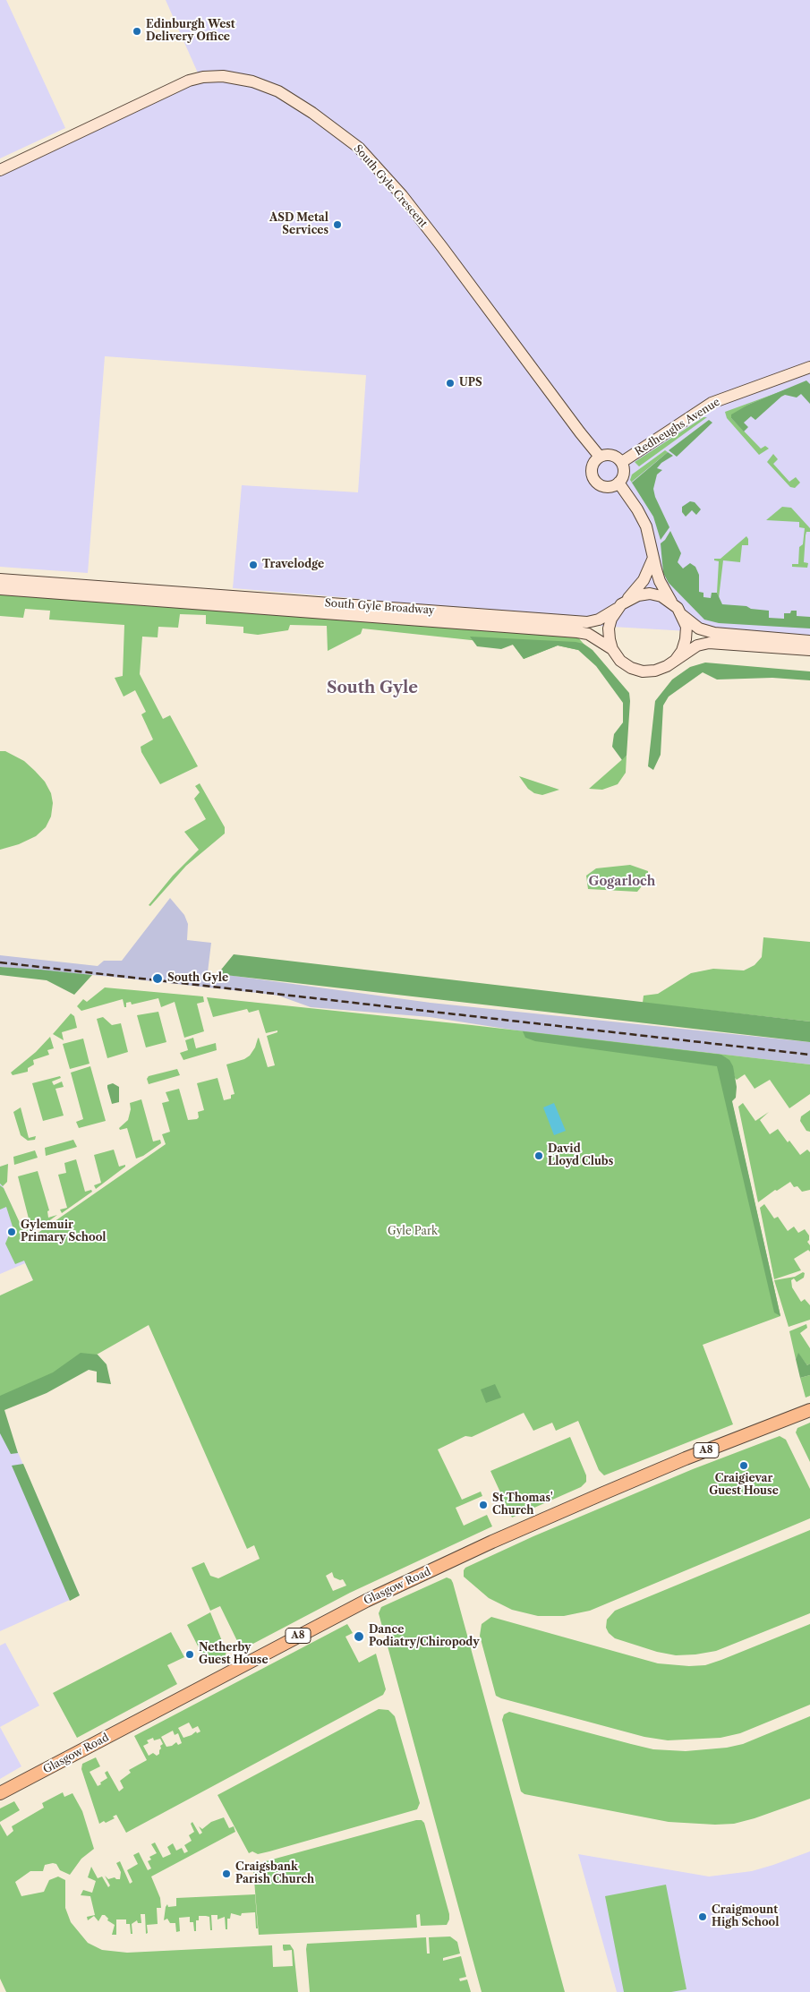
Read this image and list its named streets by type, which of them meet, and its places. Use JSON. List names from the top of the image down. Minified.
{"streets":{"main road":["A8","Glasgow Road"],"street":["South Gyle Crescent","Redheughs Avenue","South Gyle Broadway"]},"crossings":[["South Gyle Crescent","Redheughs Avenue"]],"districts":["South Gyle","Gogarloch"],"parks":["Gyle Park"],"places":["Edinburgh West Delivery Office","ASD Metal Services","UPS","Travelodge","South Gyle","David Lloyd Clubs","Gylemuir Primary School","Craigievar Guest House","St Thomas' Church","Dance Podiatry/Chiropody","Netherby Guest House","Craigsbank Parish Church","Craigmount High School"]}
